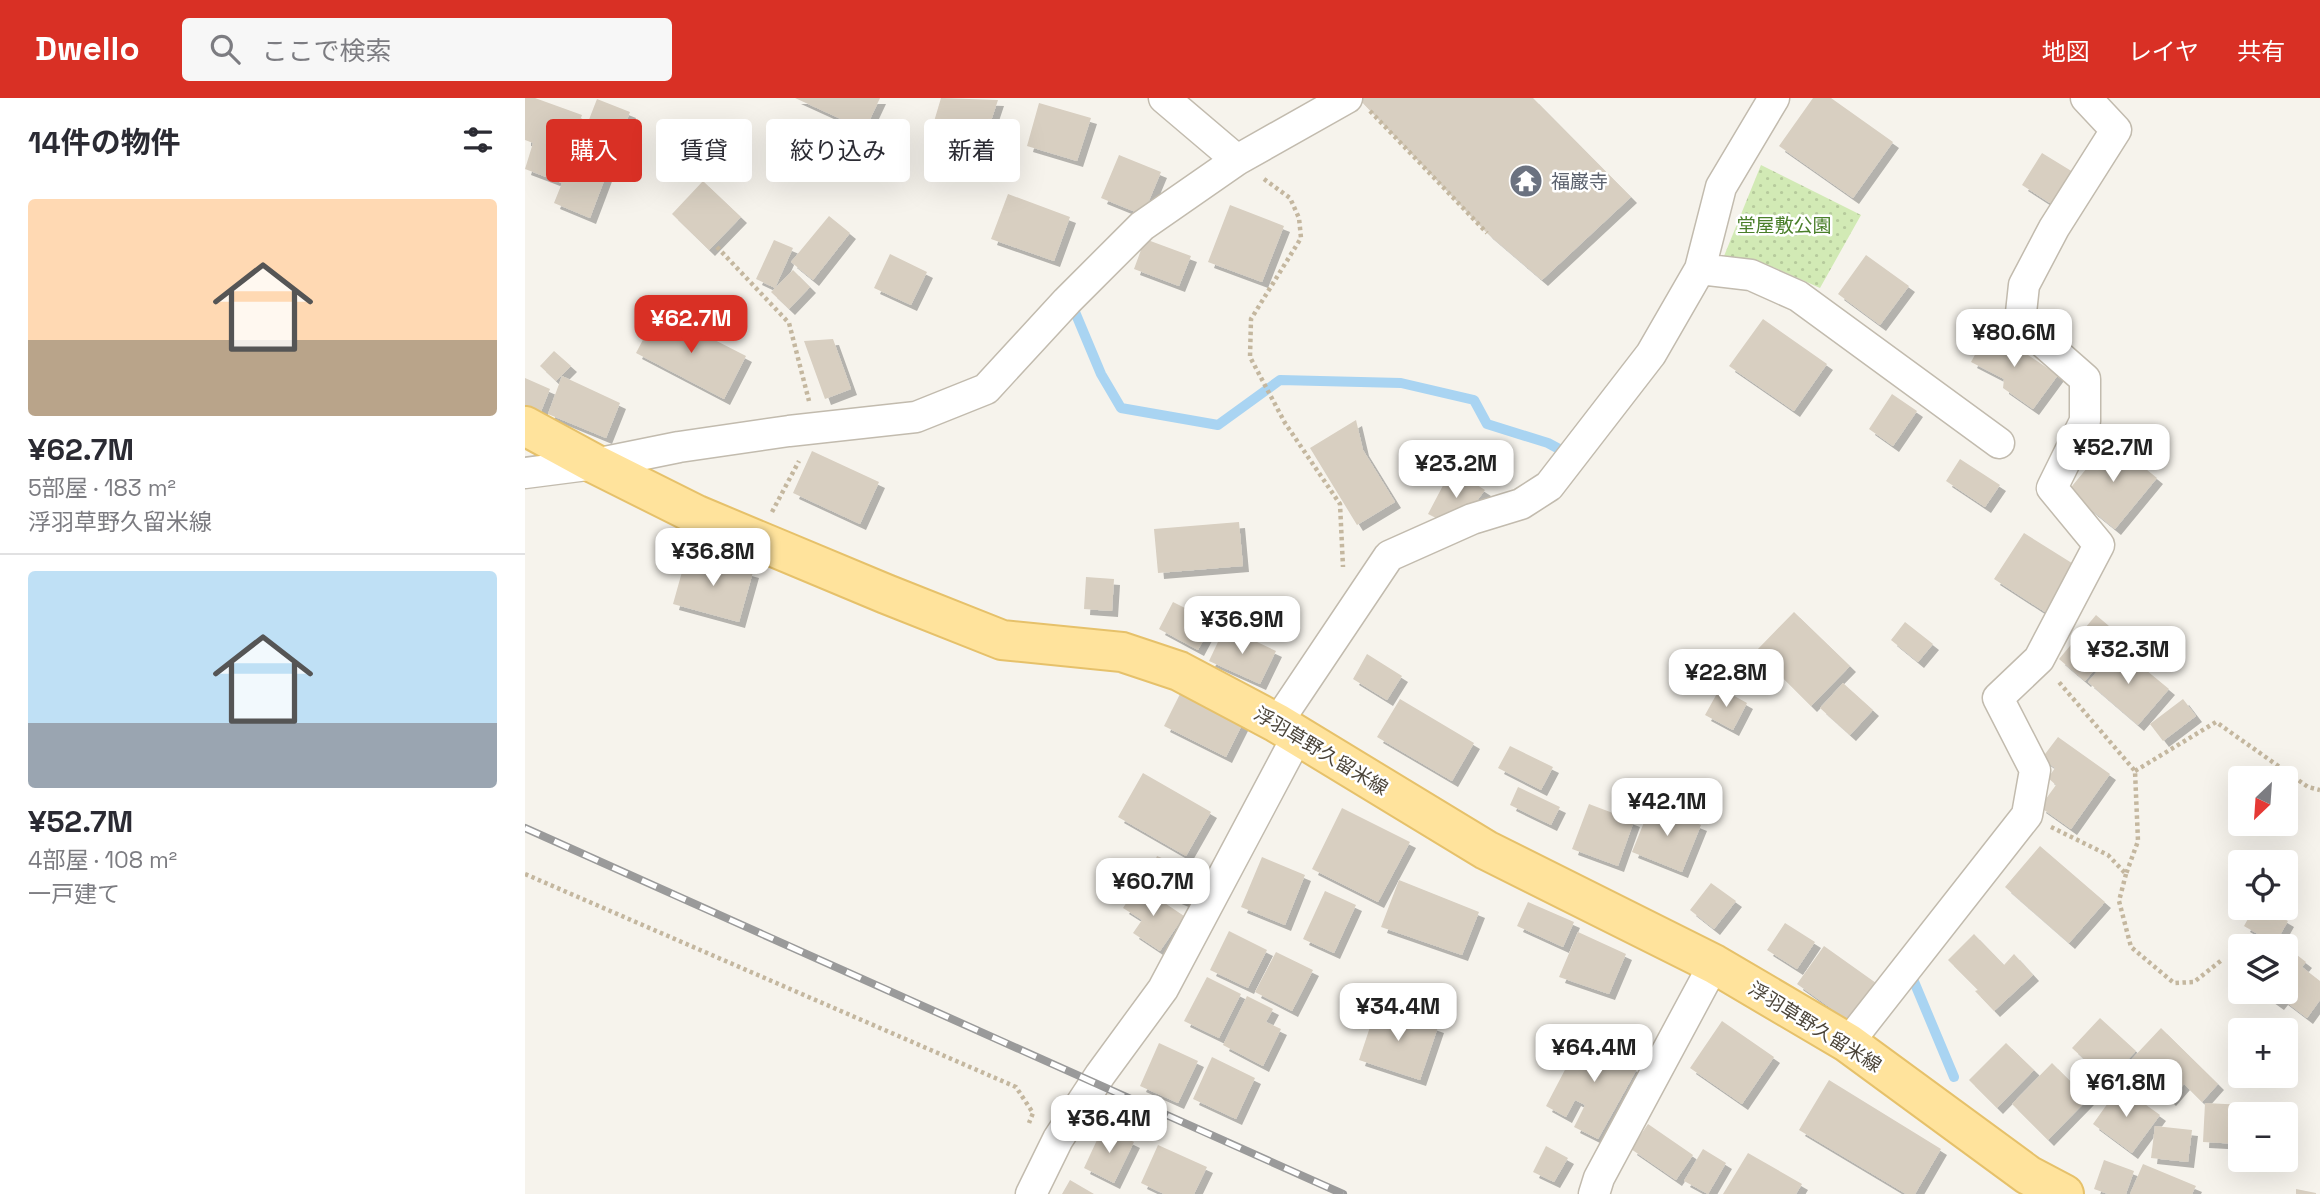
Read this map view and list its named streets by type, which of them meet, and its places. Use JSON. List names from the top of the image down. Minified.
{"streets":{"main road":["浮羽草野久留米線"]},"parks":["堂屋敷公園"],"places":{"temple":["福巌寺"]},"north":"bottom left","page":{"header":"Dwello","search":"ここで検索","nav":["地図","レイヤ","共有"],"heading":"14件の物件","chip":["購入","賃貸","絞り込み","新着"],"list":[{"name":"¥62.7M","note":"5部屋 · 183 m² · 浮羽草野久留米線"},{"name":"¥52.7M","note":"4部屋 · 108 m² · 一戸建て"}],"price":["¥62.7M","¥80.6M","¥52.7M","¥23.2M","¥36.8M","¥36.9M","¥32.3M","¥22.8M","¥42.1M","¥60.7M","¥34.4M","¥64.4M","¥61.8M","¥36.4M"],"map_buttons":["+","−"]}}
